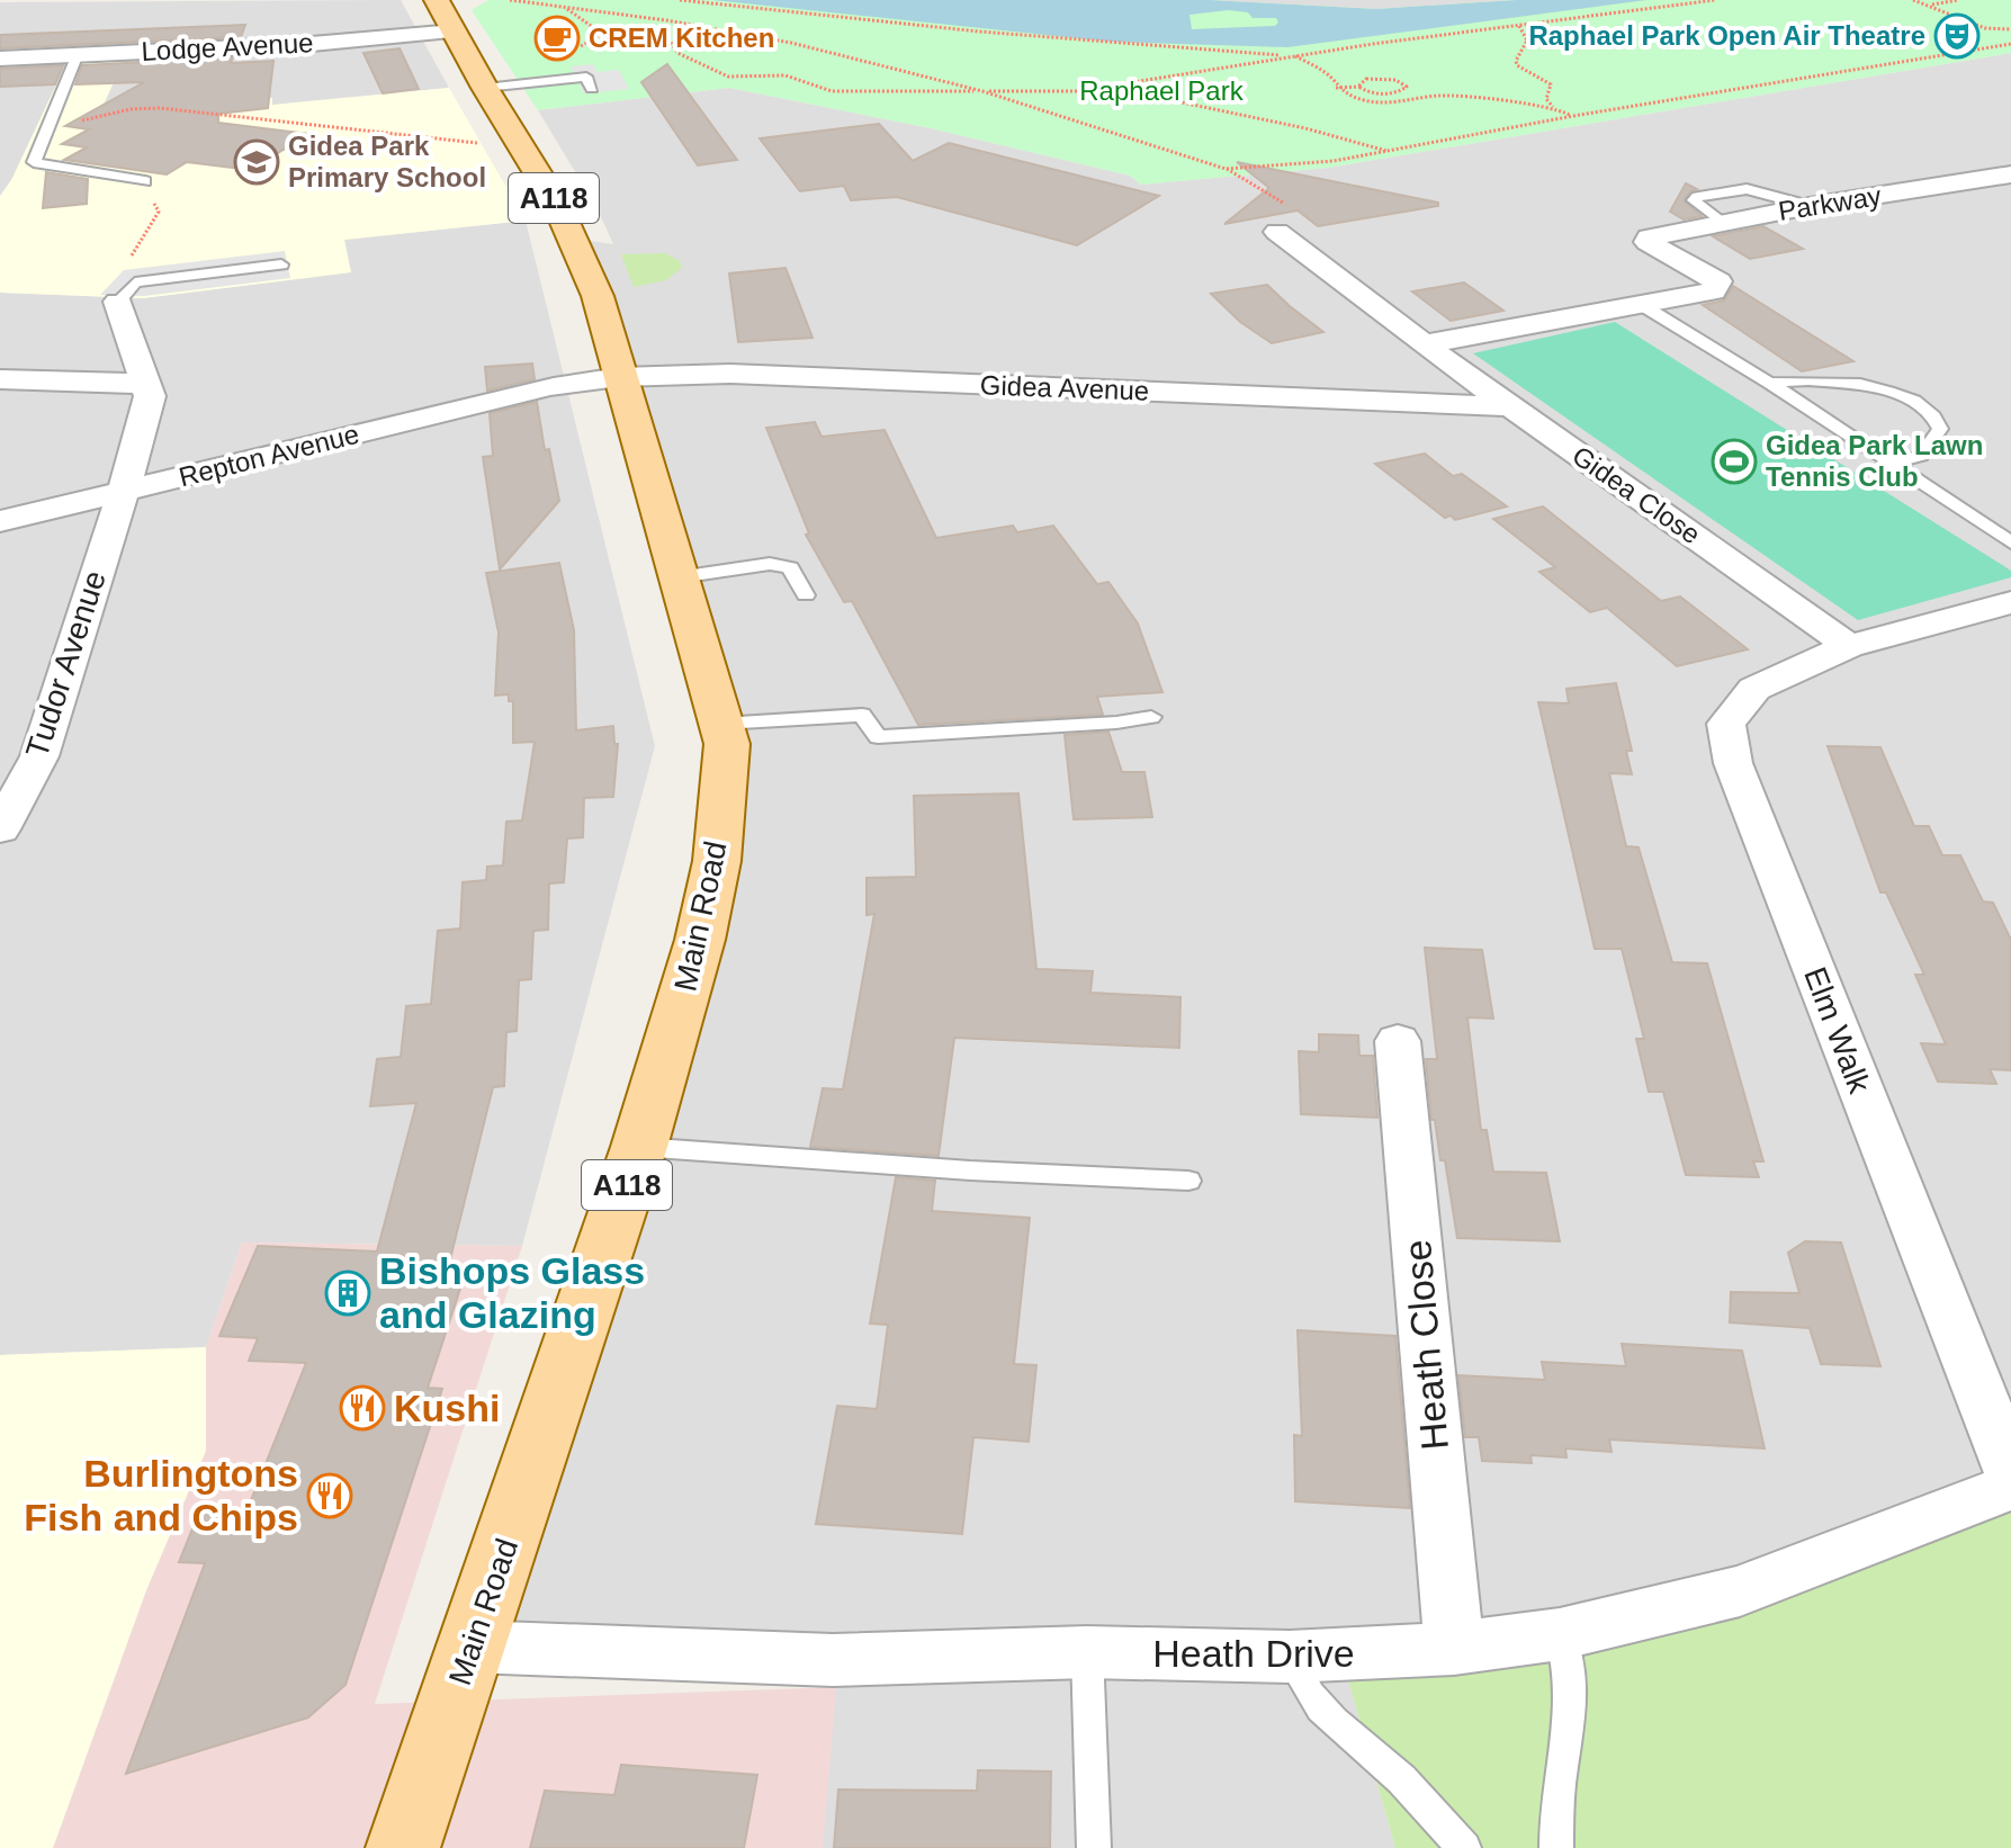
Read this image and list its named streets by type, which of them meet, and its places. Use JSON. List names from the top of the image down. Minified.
{"streets":{"main road":["A118","Main Road"],"street":["Lodge Avenue","Parkway","Gidea Avenue","Repton Avenue","Gidea Close","Tudor Avenue","Elm Walk","Heath Close","Heath Drive"]},"crossings":[["Lodge Avenue","Main Road"],["Gidea Avenue","Repton Avenue"],["Gidea Avenue","Gidea Close"],["Gidea Avenue","Main Road"],["Repton Avenue","Tudor Avenue"],["Repton Avenue","Main Road"],["Gidea Close","Elm Walk"],["Main Road","Heath Drive"],["Heath Close","Heath Drive"]],"parks":["Raphael Park"],"places":{"theatre":["Raphael Park Open Air Theatre"],"cafe":["CREM Kitchen"],"school or university":["Gidea Park Primary School"],"sports":["Gidea Park Lawn Tennis Club"],"building":["Bishops Glass and Glazing"],"restaurant":["Kushi","Burlingtons Fish and Chips"]}}
